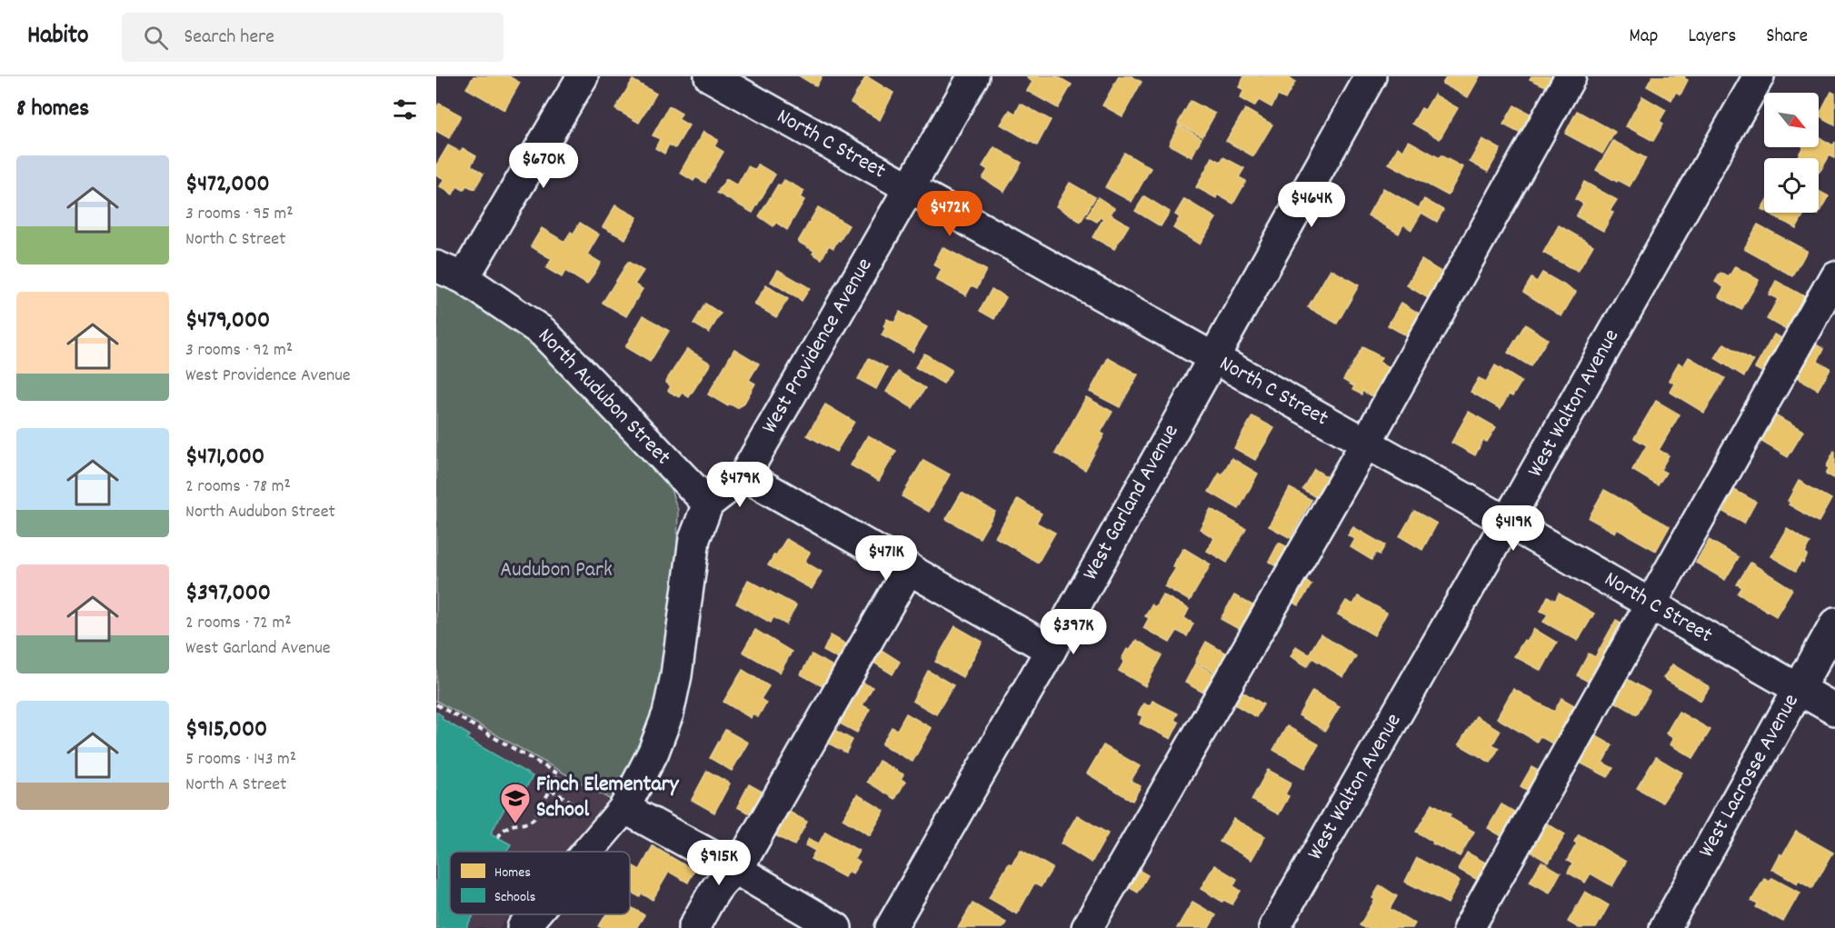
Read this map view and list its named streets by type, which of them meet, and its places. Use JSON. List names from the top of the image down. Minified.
{"streets":{"street":["North C Street","West Providence Avenue","North Audubon Street","West Walton Avenue","West Garland Avenue","West Lacrosse Avenue"]},"crossings":[["North C Street","West Providence Avenue"],["North C Street","West Walton Avenue"],["North C Street","West Garland Avenue"],["North C Street","West Lacrosse Avenue"],["West Providence Avenue","North Audubon Street"]],"parks":["Audubon Park"],"places":{"school or university":["Finch Elementary School"]},"legend":["Homes","Schools"],"north":"bottom right","page":{"header":"Habito","search":"Search here","nav":["Map","Layers","Share"],"heading":"8 homes","list":[{"name":"$472,000","note":"3 rooms · 95 m² · North C Street"},{"name":"$479,000","note":"3 rooms · 92 m² · West Providence Avenue"},{"name":"$471,000","note":"2 rooms · 78 m² · North Audubon Street"},{"name":"$397,000","note":"2 rooms · 72 m² · West Garland Avenue"},{"name":"$915,000","note":"5 rooms · 143 m² · North A Street"}],"price":["$670K","$464K","$472K","$479K","$419K","$471K","$397K","$915K"]}}
